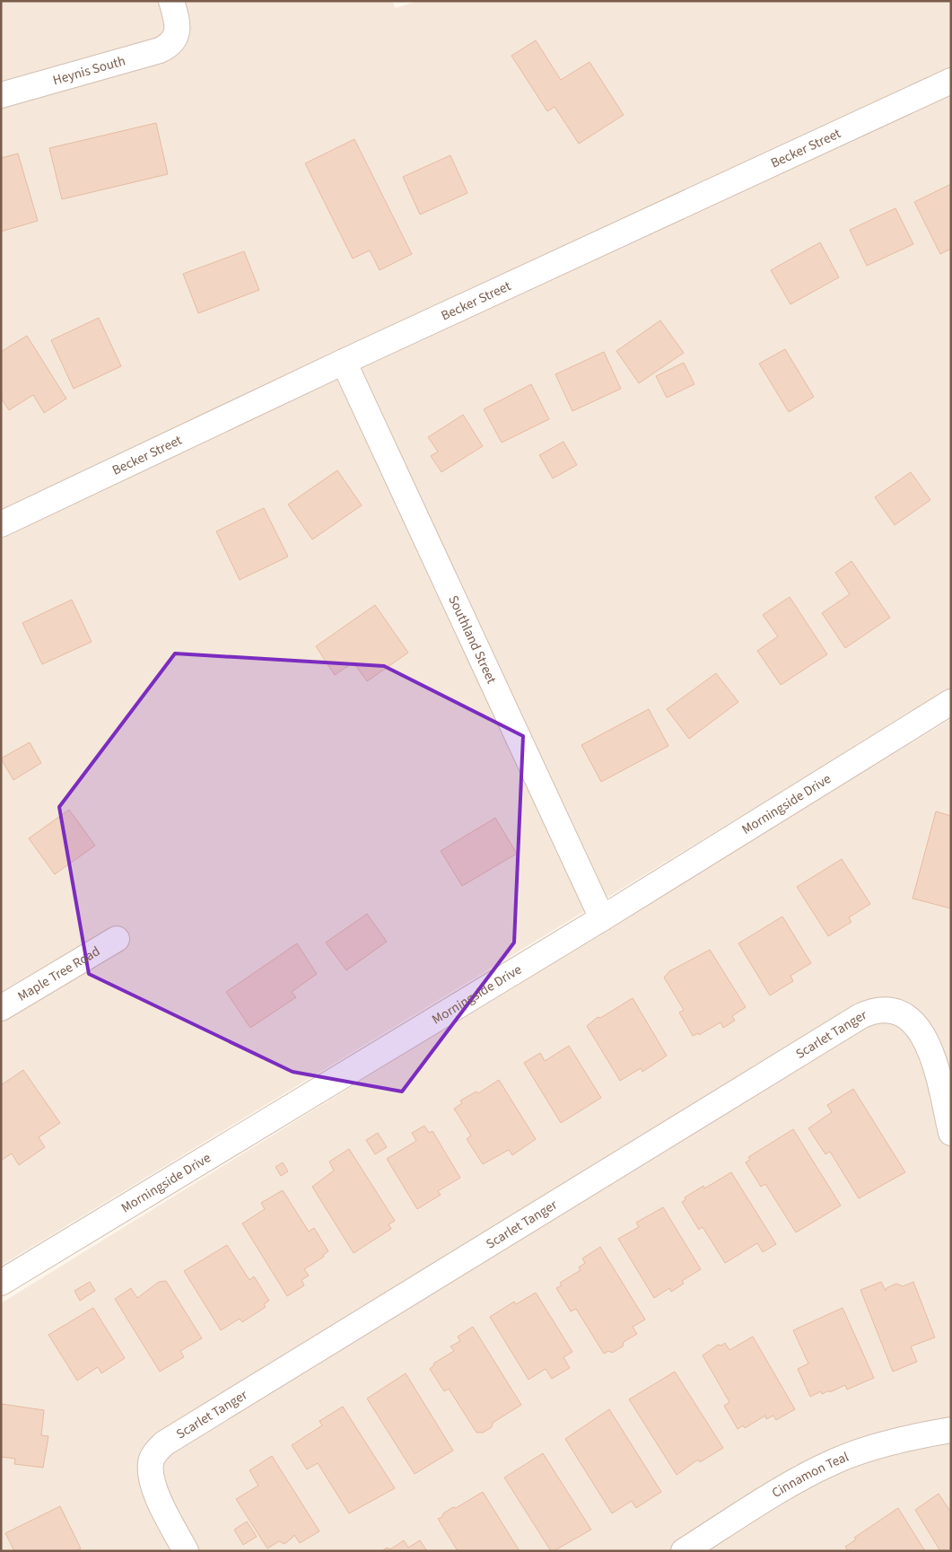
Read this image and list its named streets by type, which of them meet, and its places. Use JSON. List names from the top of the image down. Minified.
{"streets":{"street":["Heynis South","Becker Street","Southland Street","Morningside Drive","Maple Tree Road","Scarlet Tanger","Cinnamon Teal"]},"crossings":[["Becker Street","Southland Street"],["Southland Street","Morningside Drive"]]}
